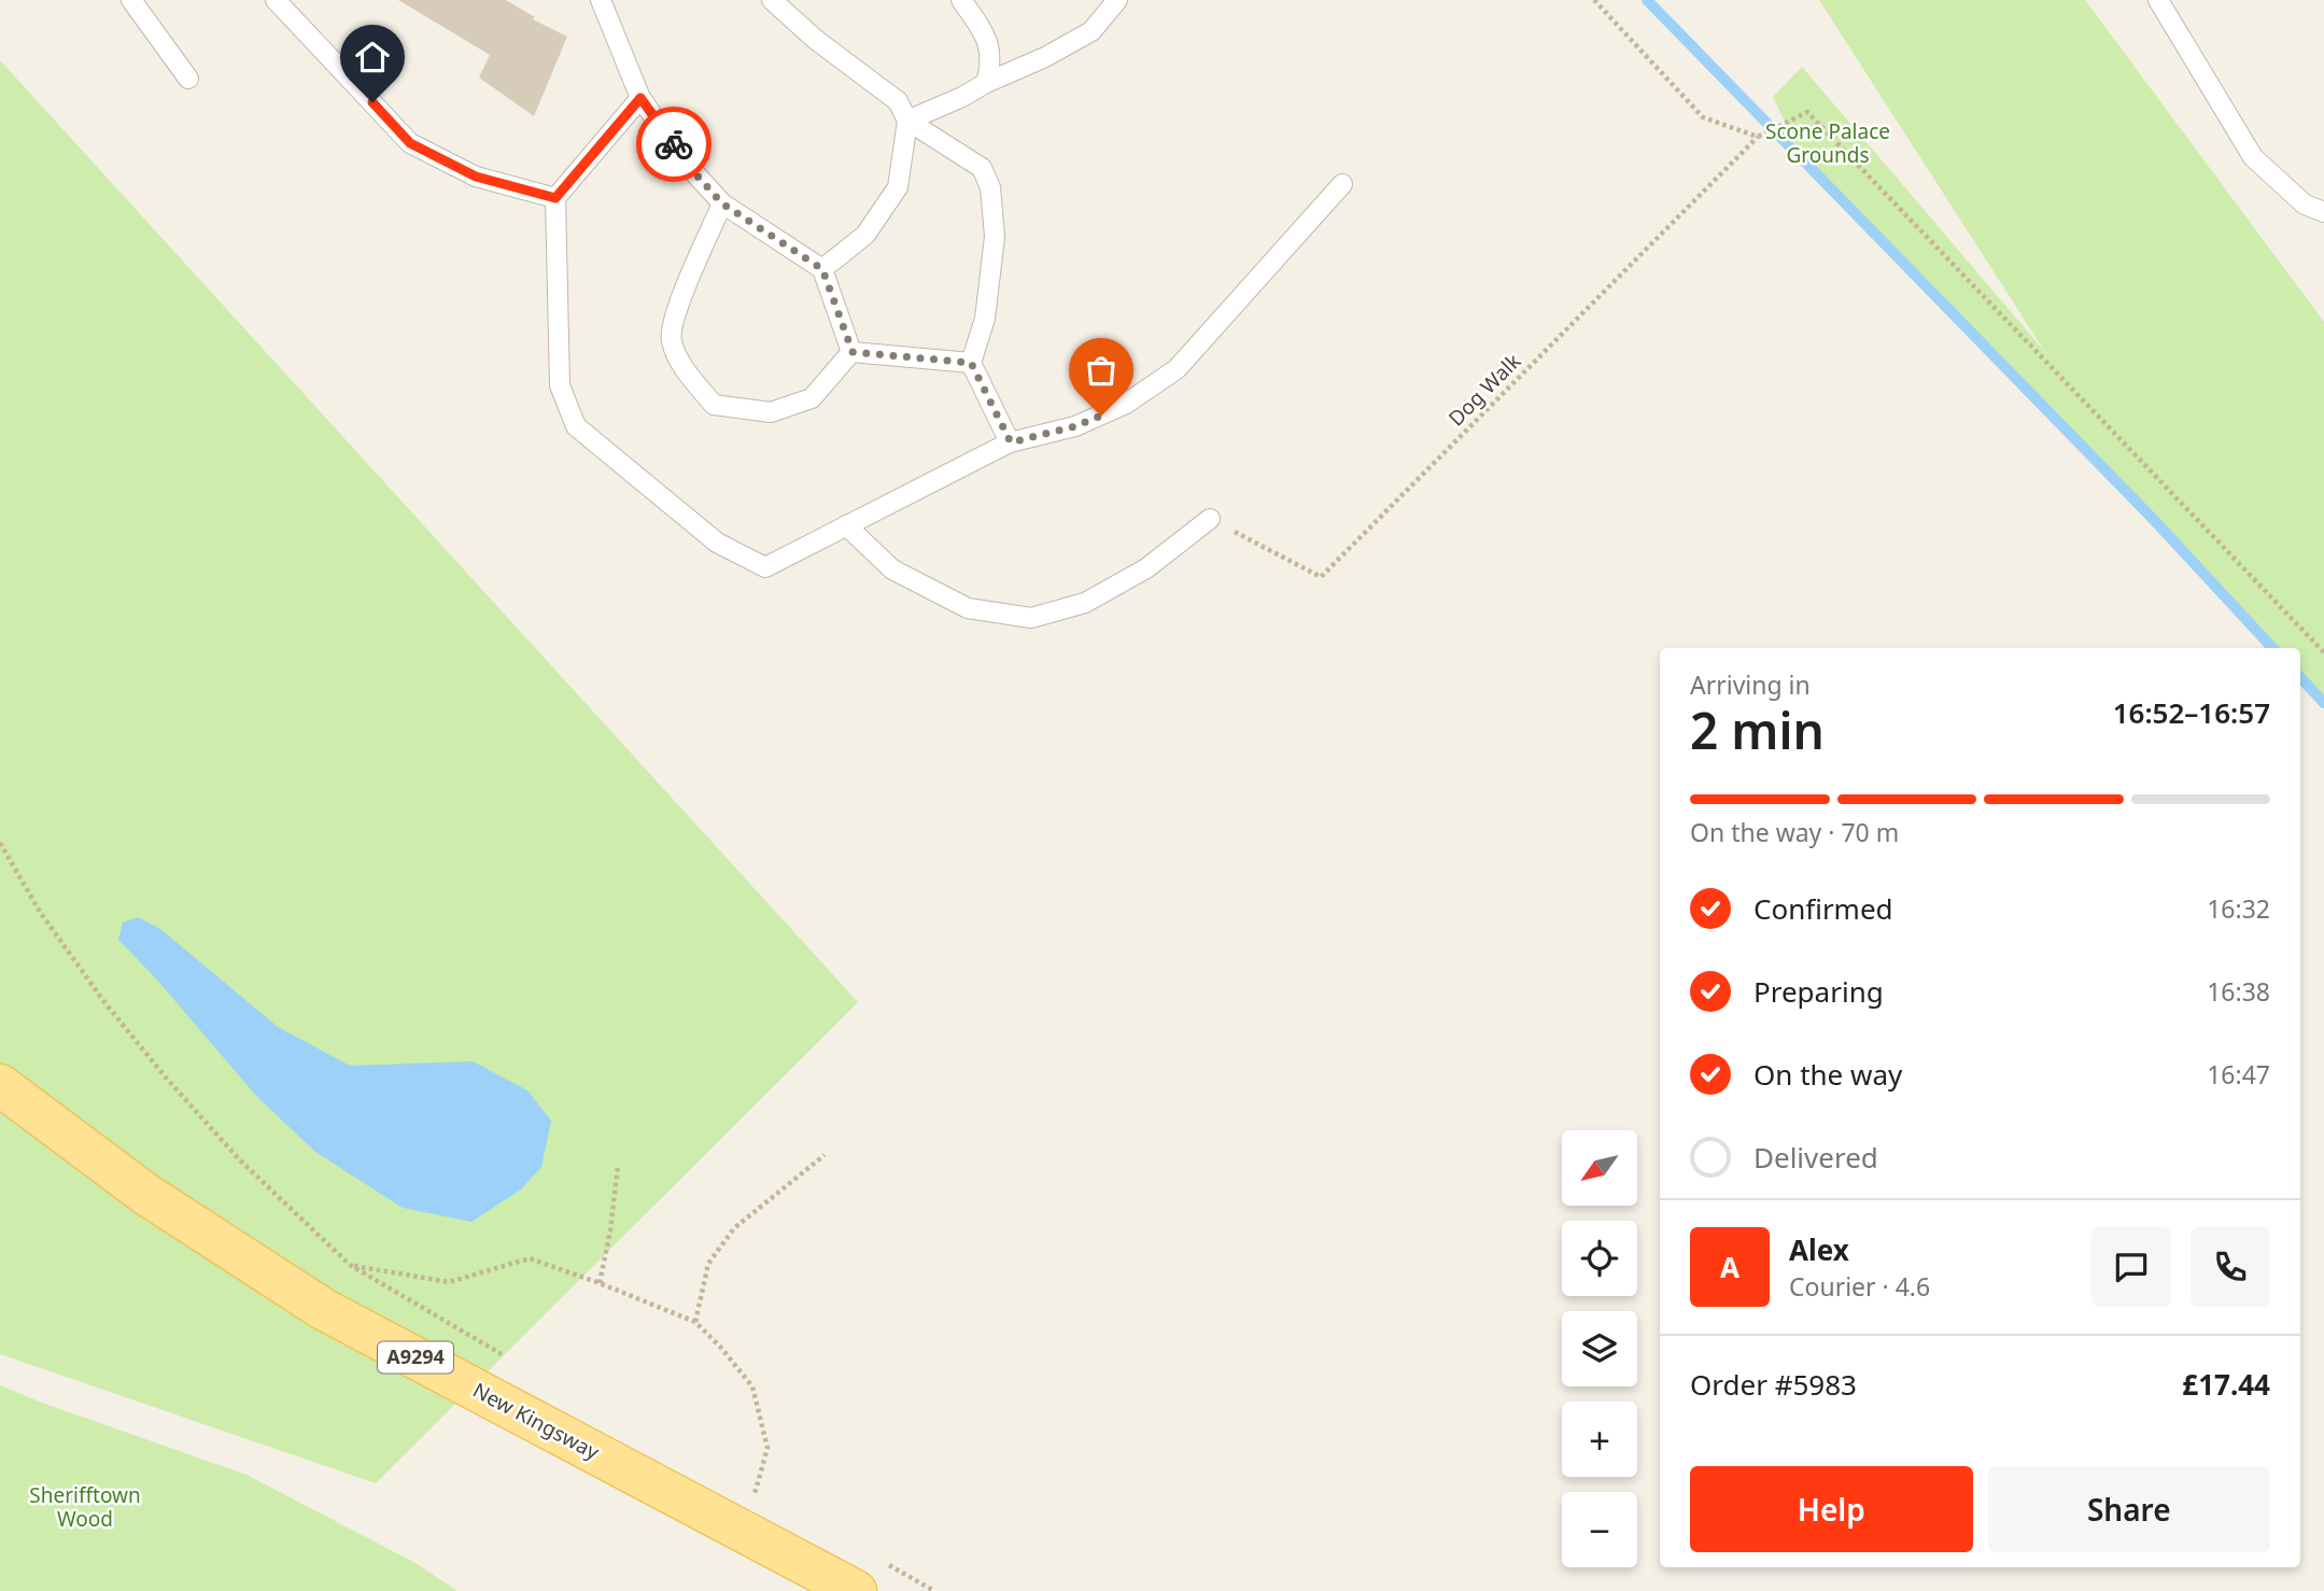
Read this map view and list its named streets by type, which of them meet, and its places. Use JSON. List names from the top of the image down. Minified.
{"streets":{"main road":["A9294","New Kingsway"],"path":["Dog Walk"]},"parks":["Scone Palace Grounds","Sherifftown Wood"],"north":"bottom left","page":{"heading":["2 min","Arriving in","16:52–16:57"],"panel":["Alex","Courier · 4.6","Order #5983","£17.44"],"bar":"On the way · 70 m","list":[["Confirmed","16:32"],["Preparing","16:38"],["On the way","16:47"],"Delivered"],"map_buttons":["+","−"],"round":"A","buttons":["Help","Share"]}}
